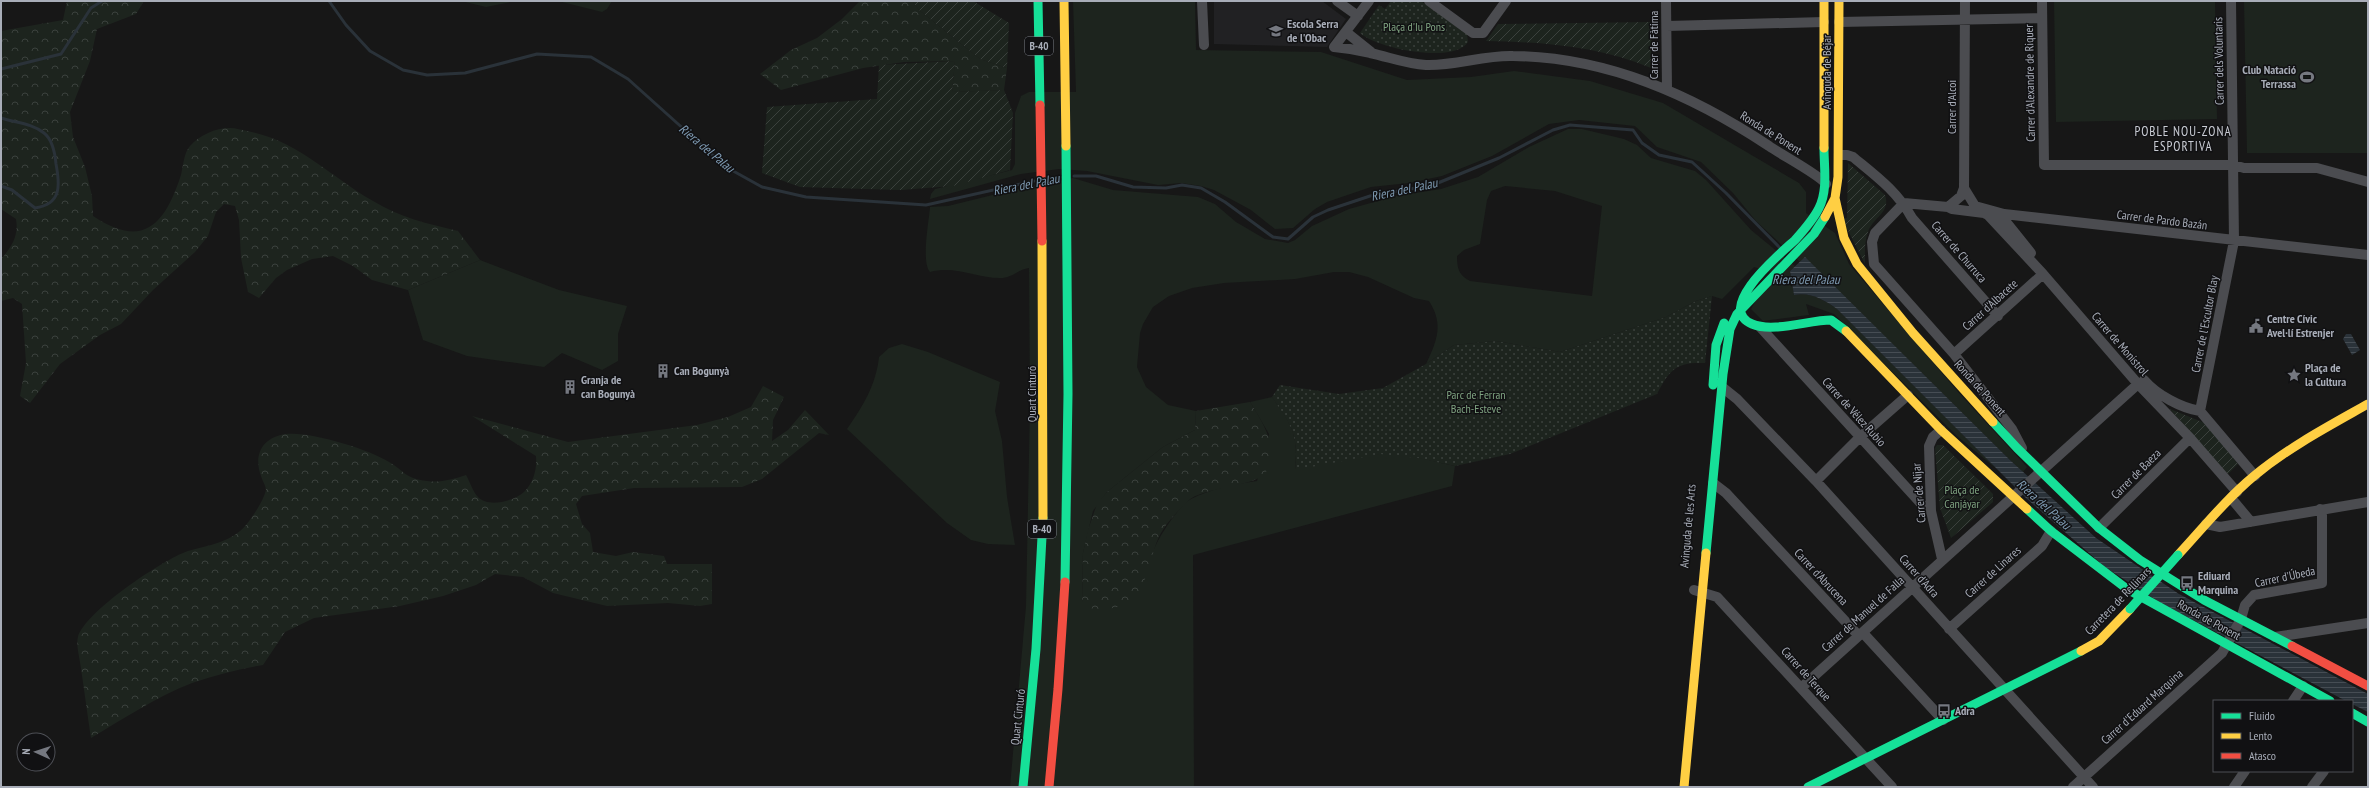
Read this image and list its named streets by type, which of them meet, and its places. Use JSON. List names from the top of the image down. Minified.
{"streets":{"main road":["B-40","Avinguda de Béjar","Ronda de Ponent","Quart Cinturó","Avinguda de les Arts","Carretera de Rellinars"],"street":["Carrer de Fàtima","Carrer dels Voluntaris","Carrer d'Alexandre de Riquer","Carrer d'Alcoi","Carrer de Pardo Bazán","Carrer de Churruca","Carrer d'Albacete","Carrer de l'Escultor Blay","Carrer de Monistrol","Carrer de Vélez Rubio","Carrer de Baeza","Carrer de Nijar","Carrer de Linares","Carrer d'Adra","Carrer d'Abrucena","Carrer d'Úbeda","Carrer de Manuel de Falla","Carrer de Terque","Carrer d'Eduard Marquina"]},"crossings":[["Carrer de Fàtima","Ronda de Ponent"],["Carrer dels Voluntaris","Carrer d'Alexandre de Riquer"],["Carrer dels Voluntaris","Carrer de Pardo Bazán"],["Carrer dels Voluntaris","Carrer de l'Escultor Blay"],["Avinguda de Béjar","Ronda de Ponent"],["Avinguda de Béjar","Carrer de Churruca"],["Avinguda de Béjar","Carrer de Vélez Rubio"],["Avinguda de Béjar","Avinguda de les Arts"],["Carrer d'Alcoi","Carrer de Pardo Bazán"],["Ronda de Ponent","Carrer de Churruca"],["Ronda de Ponent","Carrer d'Albacete"],["Ronda de Ponent","Carrer de Vélez Rubio"],["Ronda de Ponent","Carrer de Baeza"],["Ronda de Ponent","Carrer de Nijar"],["Ronda de Ponent","Avinguda de les Arts"],["Ronda de Ponent","Carrer de Linares"],["Ronda de Ponent","Carrer d'Úbeda"],["Ronda de Ponent","Carrer de Manuel de Falla"],["Ronda de Ponent","Carrer d'Eduard Marquina"],["Carrer de Pardo Bazán","Carrer de l'Escultor Blay"],["Carrer de Pardo Bazán","Carrer de Monistrol"],["Carrer de Churruca","Carrer d'Albacete"],["Carrer d'Albacete","Carrer de Monistrol"],["Carrer de l'Escultor Blay","Carrer de Monistrol"],["Carrer de Monistrol","Carrer de Baeza"],["Carrer de Monistrol","Carretera de Rellinars"],["Carrer de Monistrol","Carrer de Manuel de Falla"],["Carrer de Vélez Rubio","Carrer de Nijar"],["Carrer de Vélez Rubio","Avinguda de les Arts"],["Carrer de Nijar","Carrer de Manuel de Falla"],["Avinguda de les Arts","Carrer d'Adra"],["Avinguda de les Arts","Carrer d'Abrucena"],["Avinguda de les Arts","Carrer de Terque"],["Carrer de Linares","Carrer d'Adra"],["Carrer d'Adra","Carretera de Rellinars"],["Carrer d'Adra","Carrer de Manuel de Falla"],["Carrer d'Adra","Carrer d'Eduard Marquina"],["Carrer d'Abrucena","Carretera de Rellinars"],["Carrer d'Abrucena","Carrer de Manuel de Falla"],["Carrer d'Úbeda","Carrer d'Eduard Marquina"],["Carretera de Rellinars","Carrer de Terque"],["Carrer de Manuel de Falla","Carrer de Terque"]],"districts":["POBLE NOU-ZONA ESPORTIVA"],"water":["Riera del Palau"],"parks":["Plaça d'Iu Pons","Parc de Ferran Bach-Esteve","Plaça de Canjáyar"],"places":{"school or university":["Escola Serra de l'Obac"],"sports":["Club Natació Terrassa"],"public building":["Centre Cívic Avel·lí Estrenjer"],"building":["Can Bogunyà","Granja de can Bogunyà"],"place":["Plaça de la Cultura"],"bus stop":["Ediuard Marquina","Adra"]},"legend":["Fluido","Lento","Atasco"],"north":"left"}
